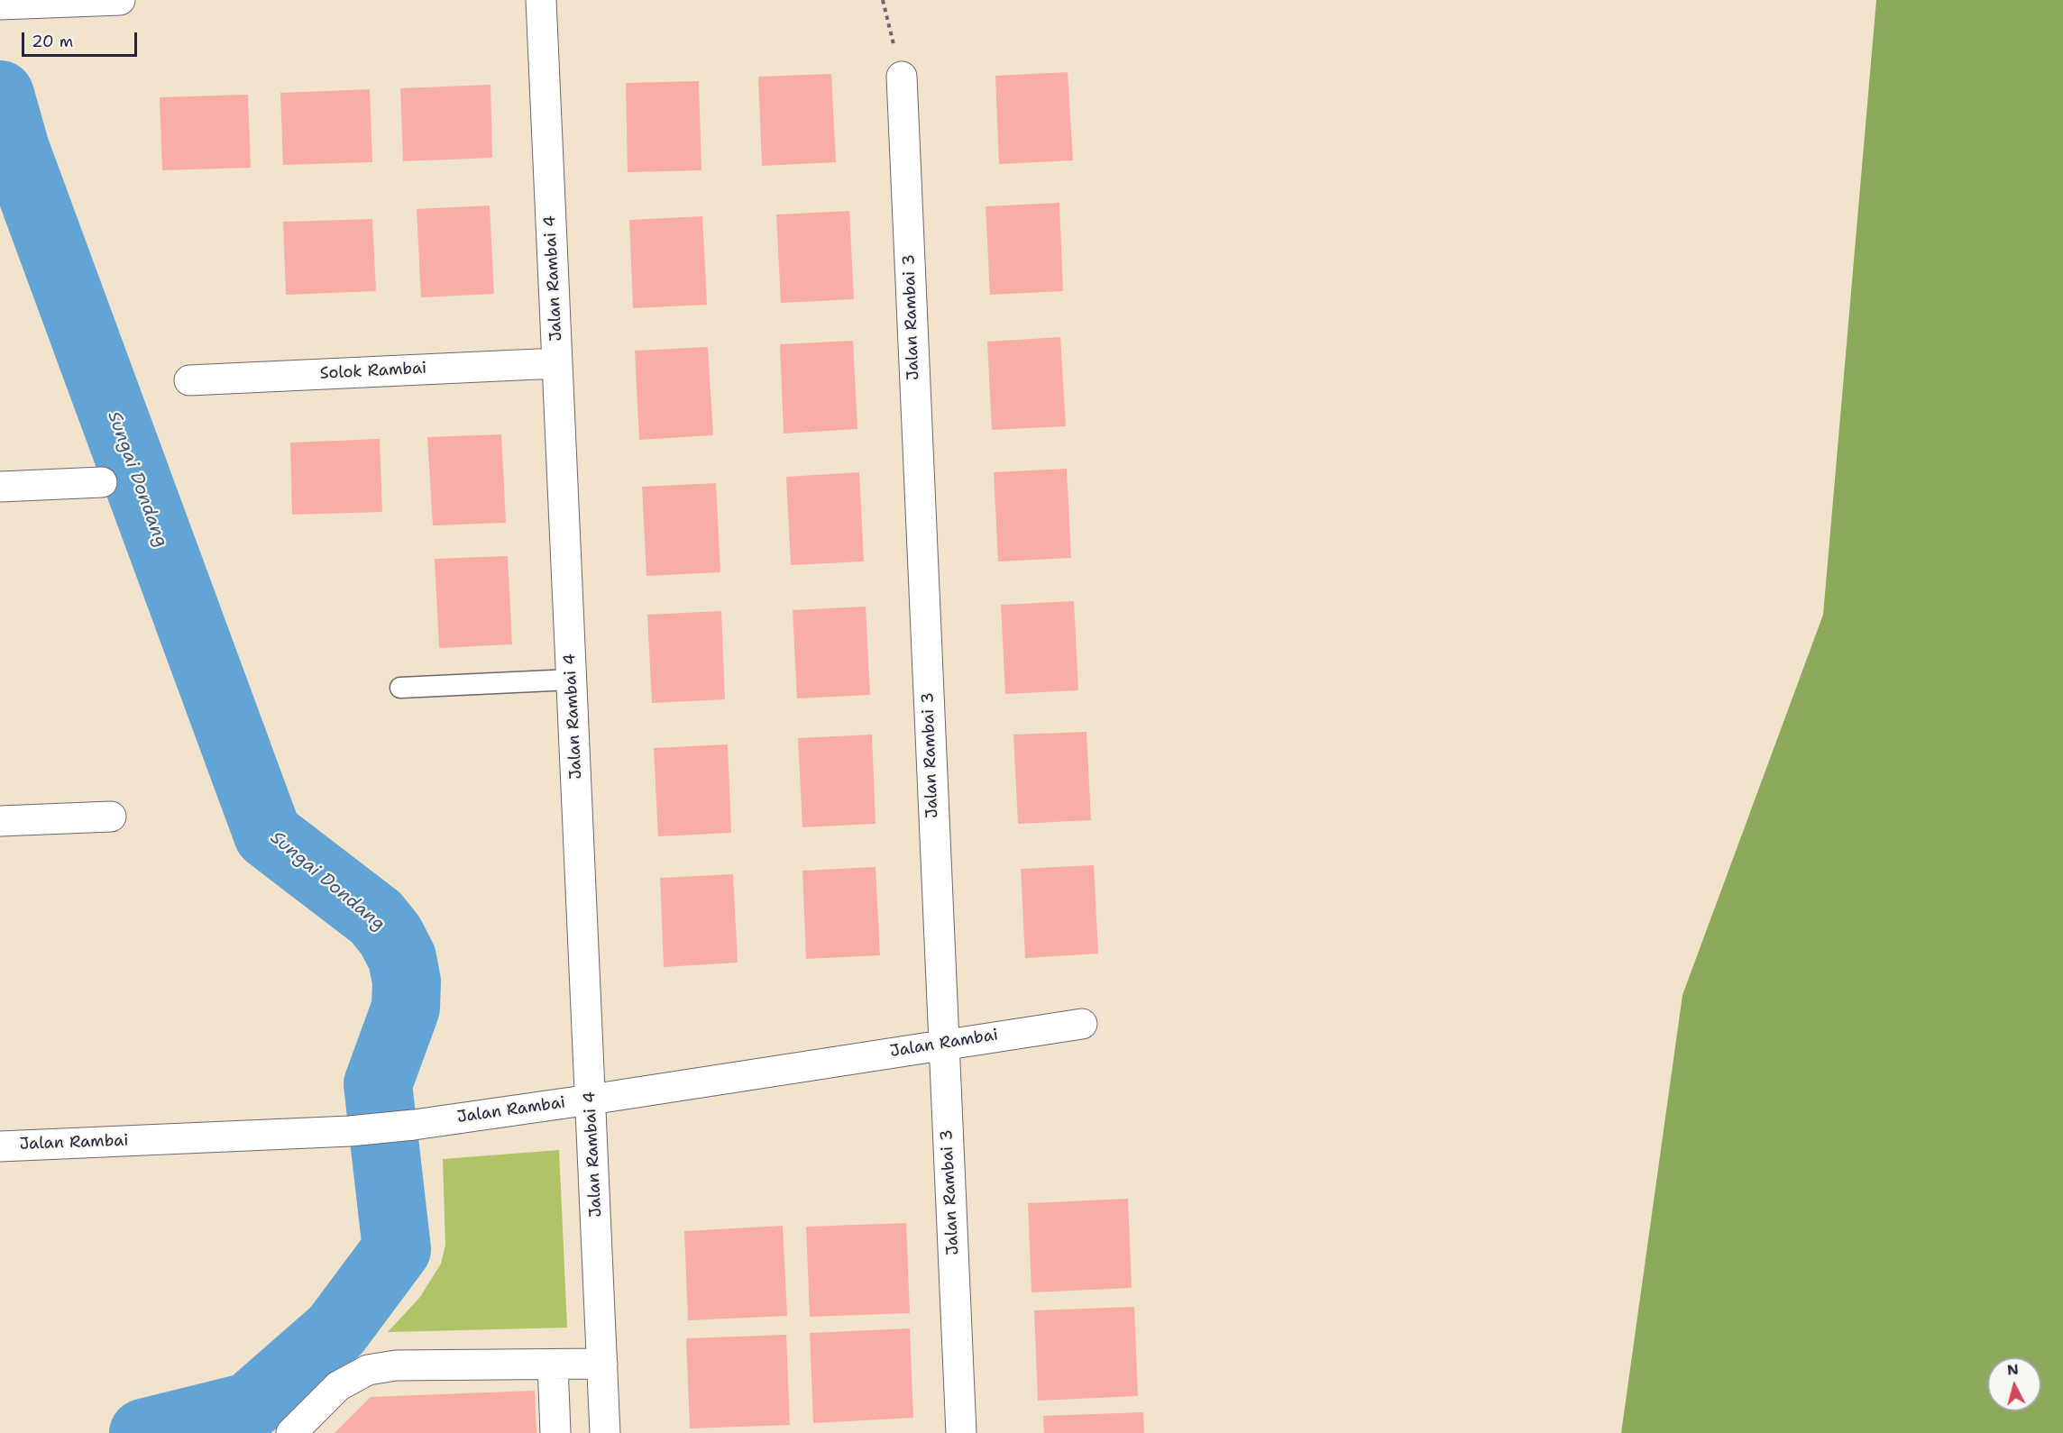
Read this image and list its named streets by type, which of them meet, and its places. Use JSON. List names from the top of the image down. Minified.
{"streets":{"street":["Jalan Rambai 4","Jalan Rambai 3","Solok Rambai","Jalan Rambai"]},"crossings":[["Jalan Rambai 4","Solok Rambai"],["Jalan Rambai 4","Jalan Rambai"],["Jalan Rambai 3","Jalan Rambai"]],"water":["Sungai Dondang"],"scale_bar":"20 m","north":"top"}
